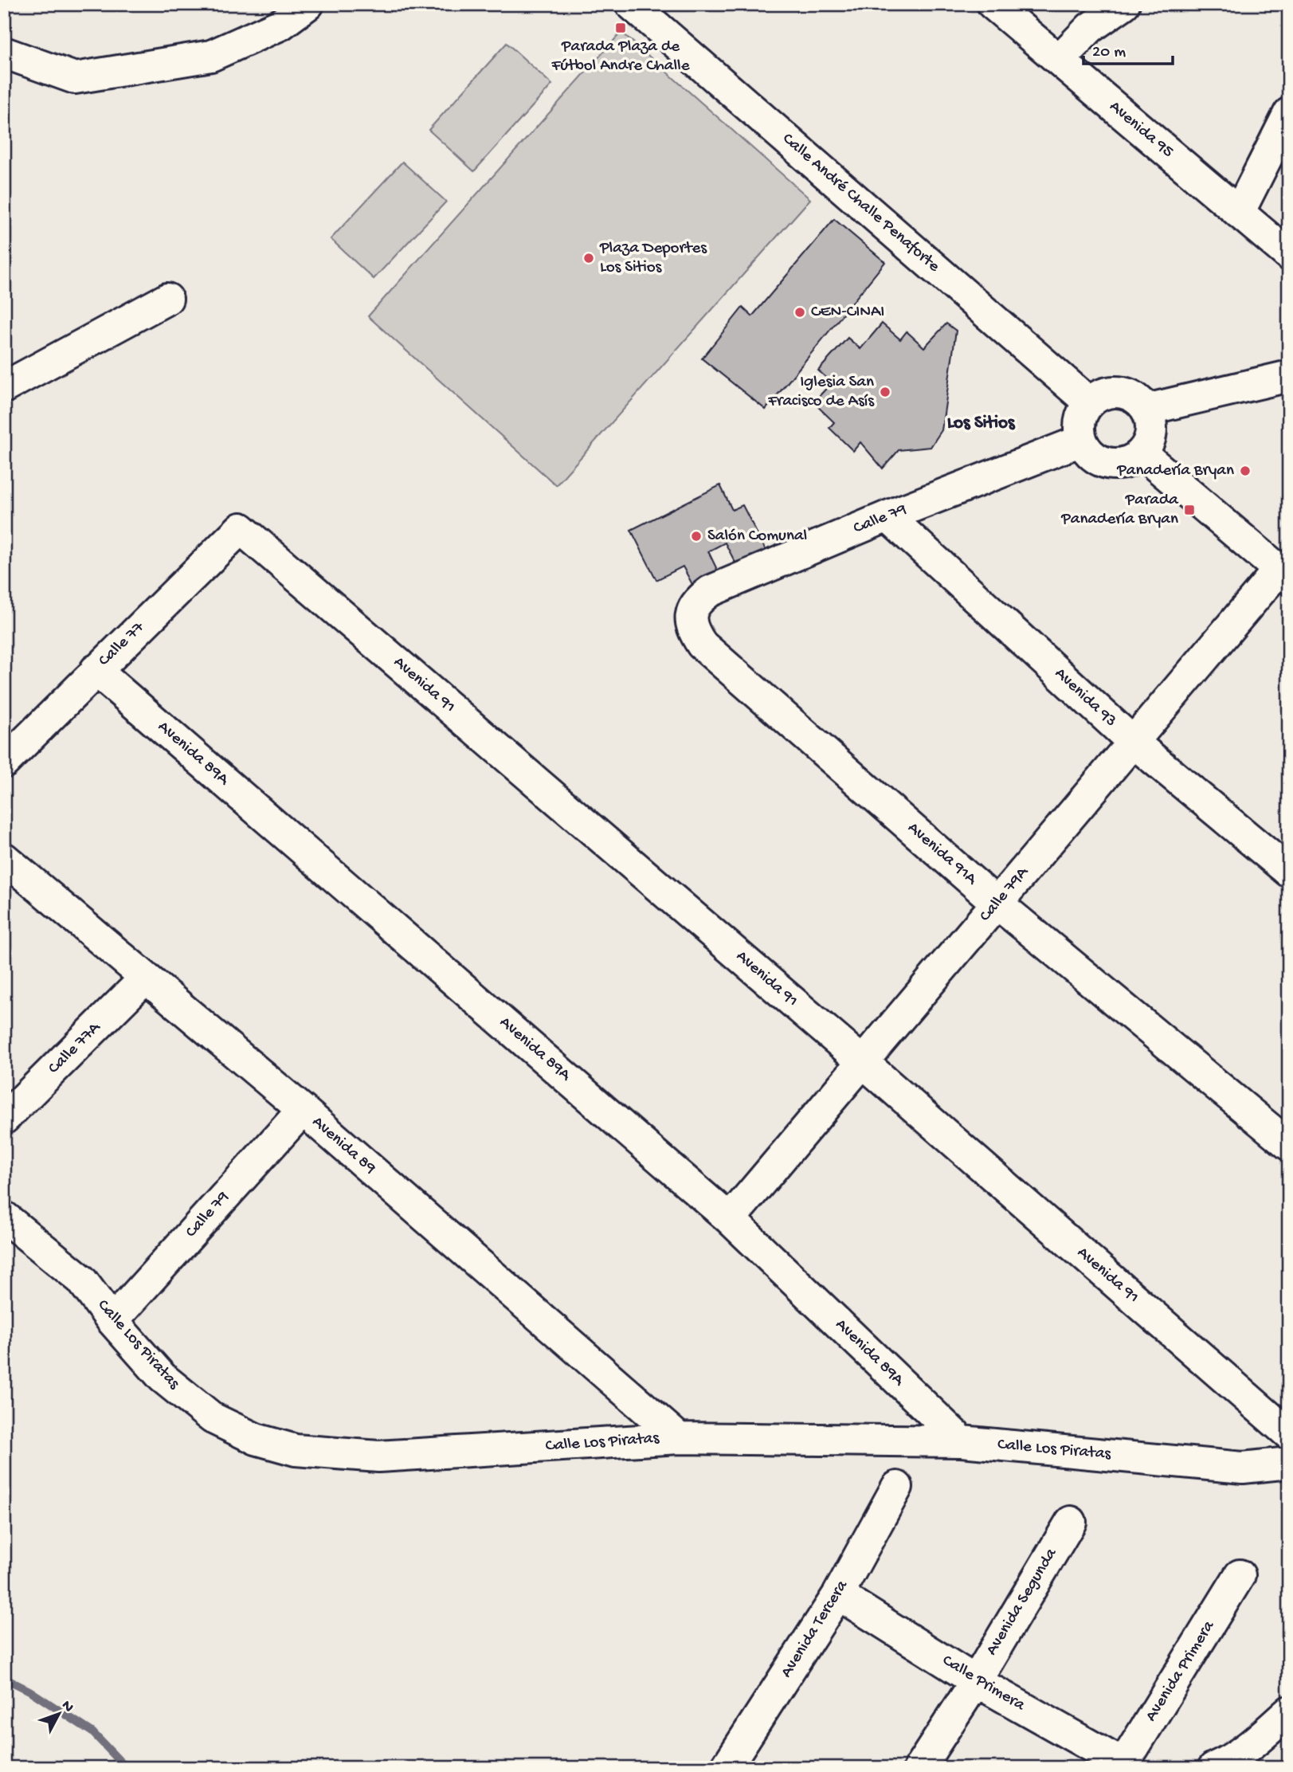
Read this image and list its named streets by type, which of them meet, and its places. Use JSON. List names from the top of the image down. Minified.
{"streets":{"street":["Avenida 95","Calle André Challe Penaforte","Calle 79","Calle 77","Avenida 91","Avenida 93","Avenida 89A","Avenida 91A","Calle 79A","Calle 77A","Avenida 89","Calle Los Piratas","Avenida Segunda","Avenida Tercera","Avenida Primera","Calle Primera"]},"crossings":[["Calle André Challe Penaforte","Calle 79"],["Calle 79","Avenida 93"],["Calle 79","Avenida 91A"],["Calle 79","Avenida 89"],["Calle 79","Calle Los Piratas"],["Calle 77","Avenida 91"],["Calle 77","Avenida 89A"],["Avenida 91","Calle 79A"],["Avenida 93","Calle 79A"],["Avenida 89A","Calle 79A"],["Avenida 89A","Calle Los Piratas"],["Avenida 91A","Calle 79A"],["Calle 77A","Avenida 89"],["Avenida 89","Calle Los Piratas"],["Avenida Segunda","Calle Primera"],["Avenida Tercera","Calle Primera"],["Avenida Primera","Calle Primera"]],"districts":["Los Sitios"],"places":{"transit":["Parada Plaza de Fútbol Andre Challe","Parada Panadería Bryan"],"other":["Plaza Deportes Los Sitios","CEN-CINAI","Iglesia San Fracisco de Asís","Panadería Bryan","Salón Comunal"]},"scale_bar":"20 m","north":"top right"}
